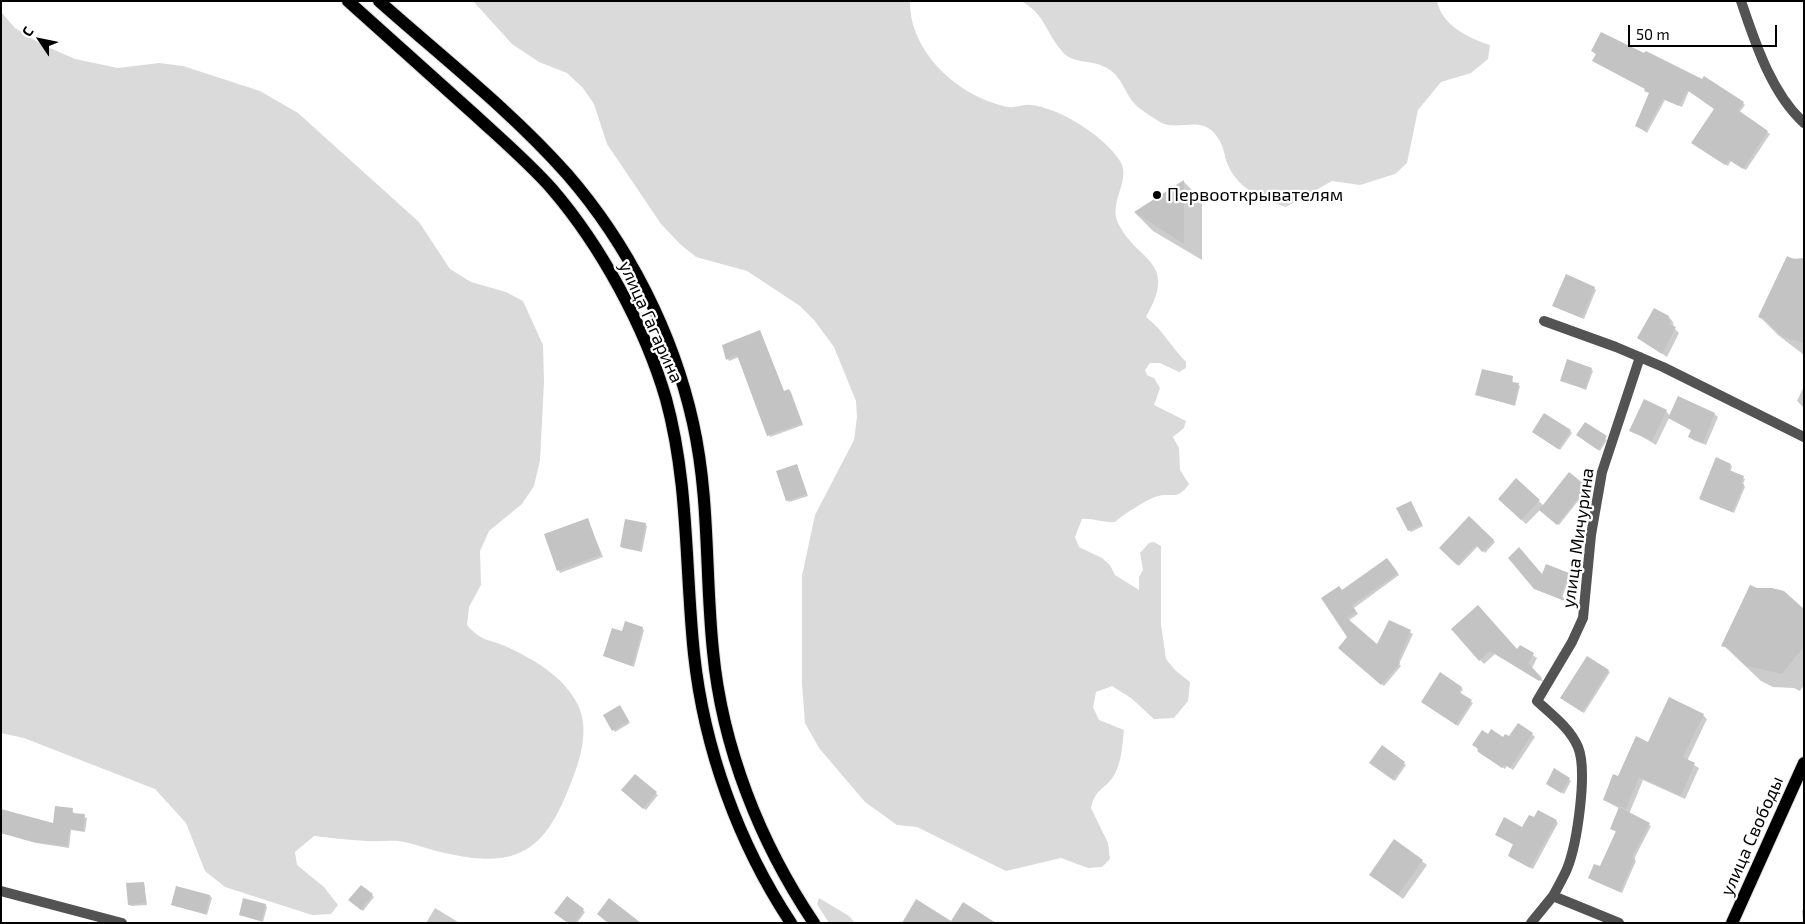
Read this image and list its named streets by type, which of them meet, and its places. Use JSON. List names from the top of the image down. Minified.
{"streets":{"main road":["улица Гагарина","улица Свободы"],"street":["улица Мичурина"]},"places":["Первооткрывателям"],"scale_bar":"50 m","north":"top left"}
